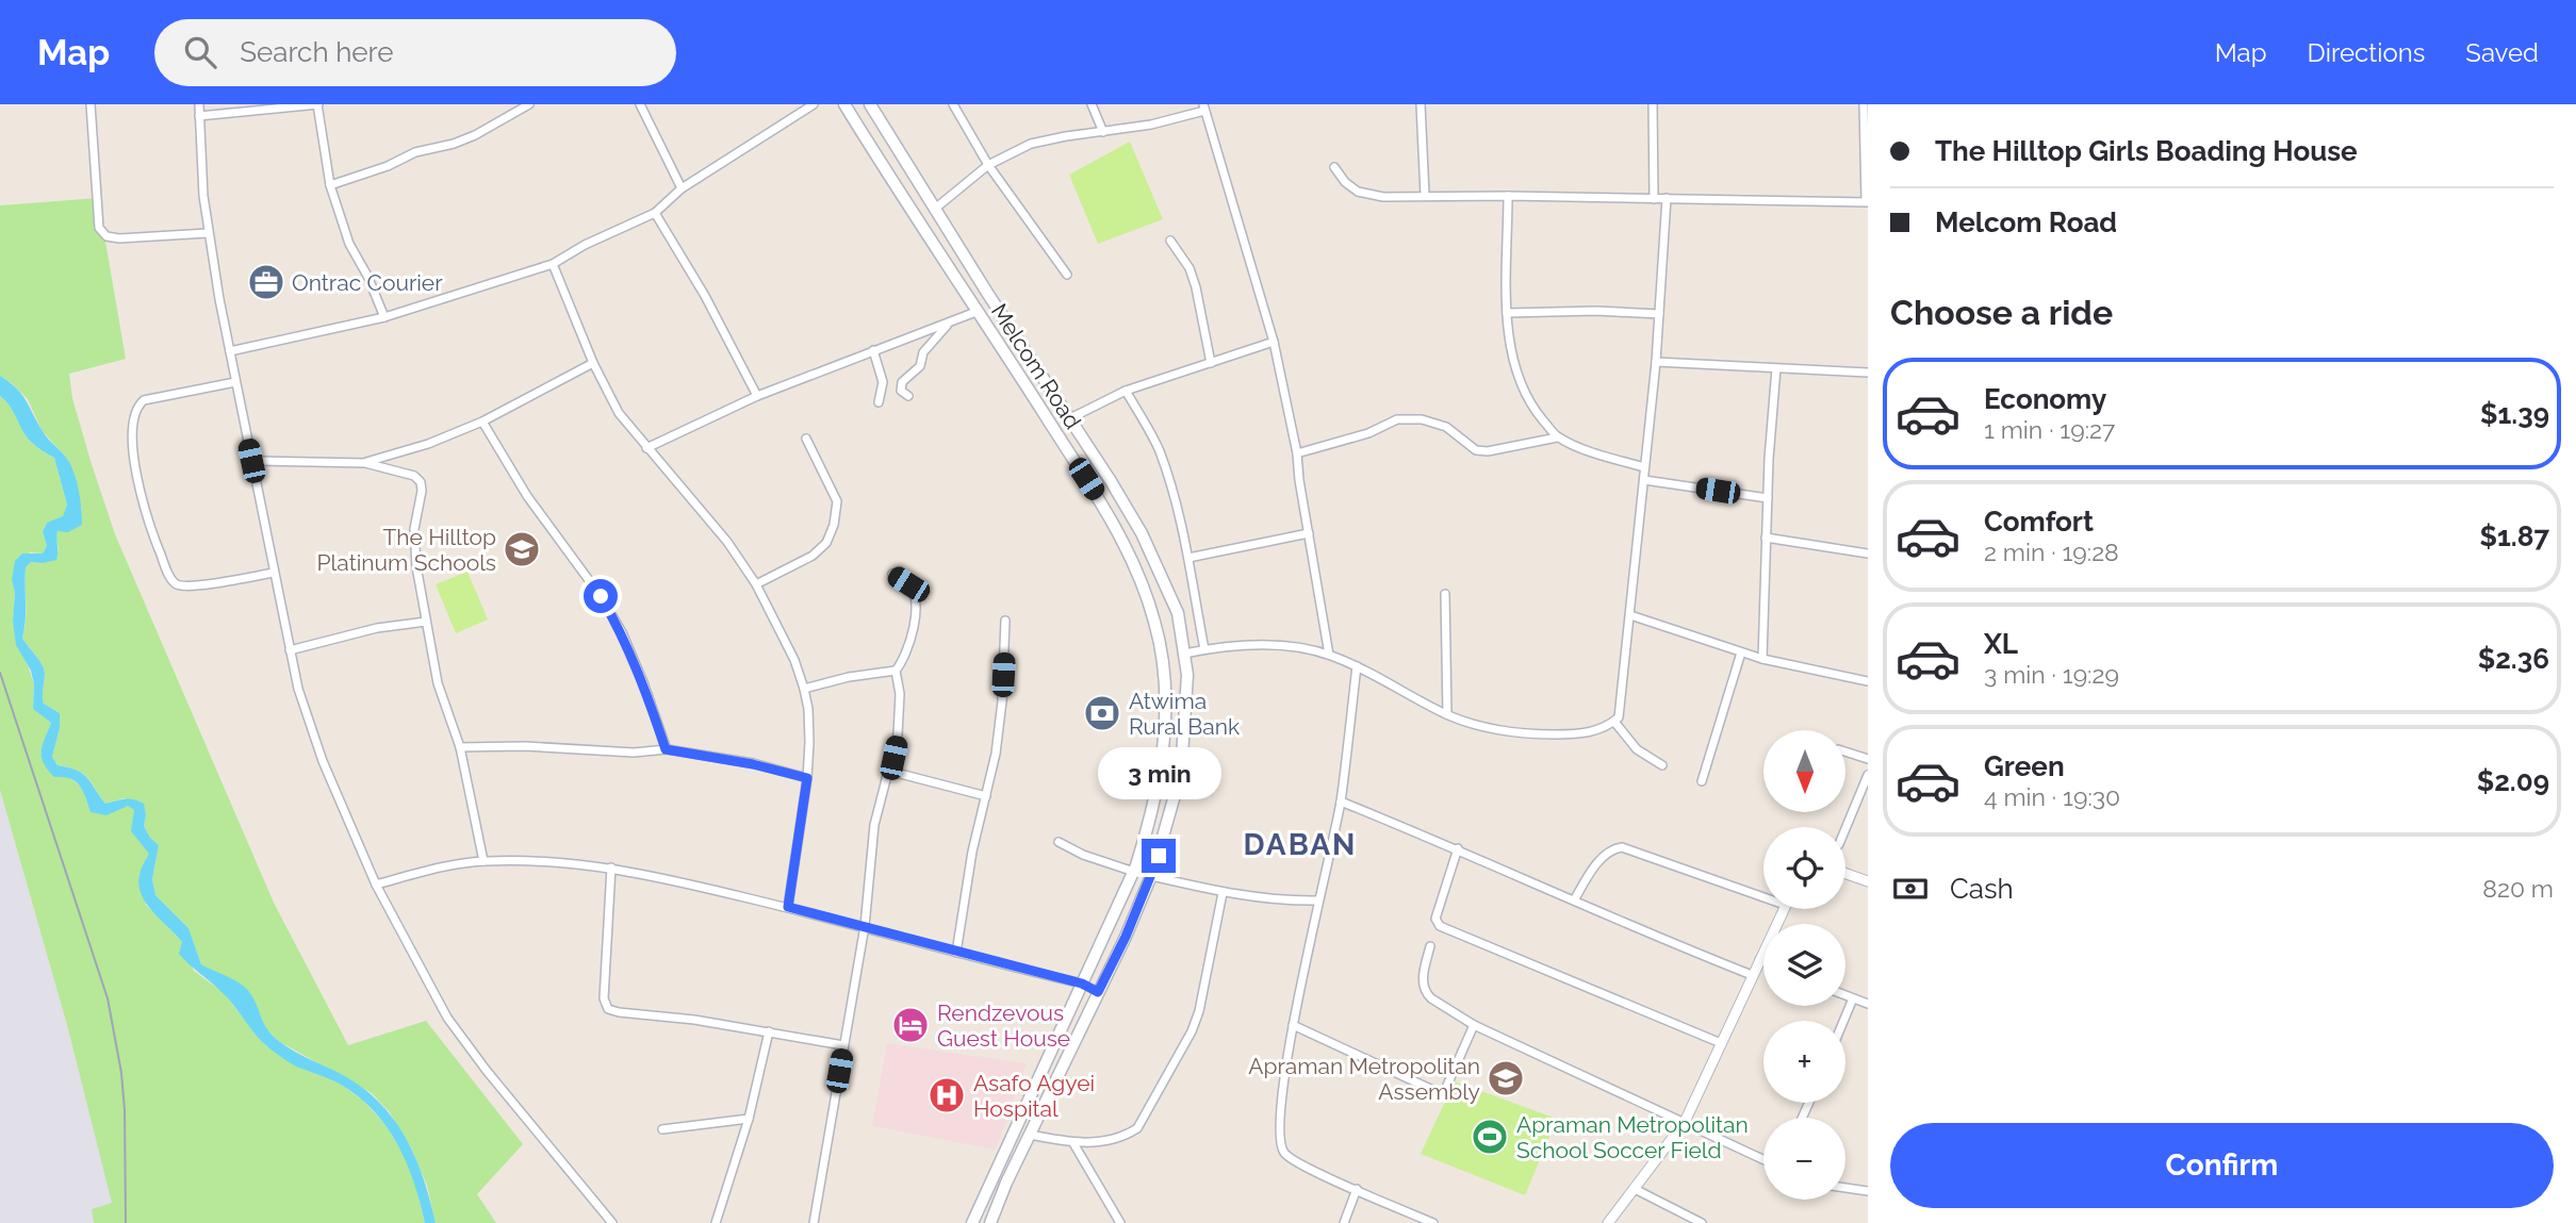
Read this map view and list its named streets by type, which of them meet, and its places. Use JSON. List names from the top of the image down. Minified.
{"streets":{"main road":["Melcom Road"]},"districts":["DABAN"],"places":{"office":["Ontrac Courier"],"school or university":["The Hilltop Platinum Schools","Apraman Metropolitan Assembly"],"bank":["Atwima Rural Bank"],"hotel":["Rendzevous Guest House"],"hospital":["Asafo Agyei Hospital"],"sports":["Apraman Metropolitan School Soccer Field"]},"north":"bottom","page":{"header":"Map","search":"Search here","nav":["Map","Directions","Saved"],"banner":["The Hilltop Girls Boading House","Melcom Road"],"heading":"Choose a ride","list":[{"name":"Economy","note":"1 min · 19:27","value":"$1.39"},{"name":"Comfort","note":"2 min · 19:28","value":"$1.87"},{"name":"XL","note":"3 min · 19:29","value":"$2.36"},{"name":"Green","note":"4 min · 19:30","value":"$2.09"}],"map_buttons":["+","−"],"bubble":"3 min","pay":["Cash","820 m"],"buttons":"Confirm"}}
